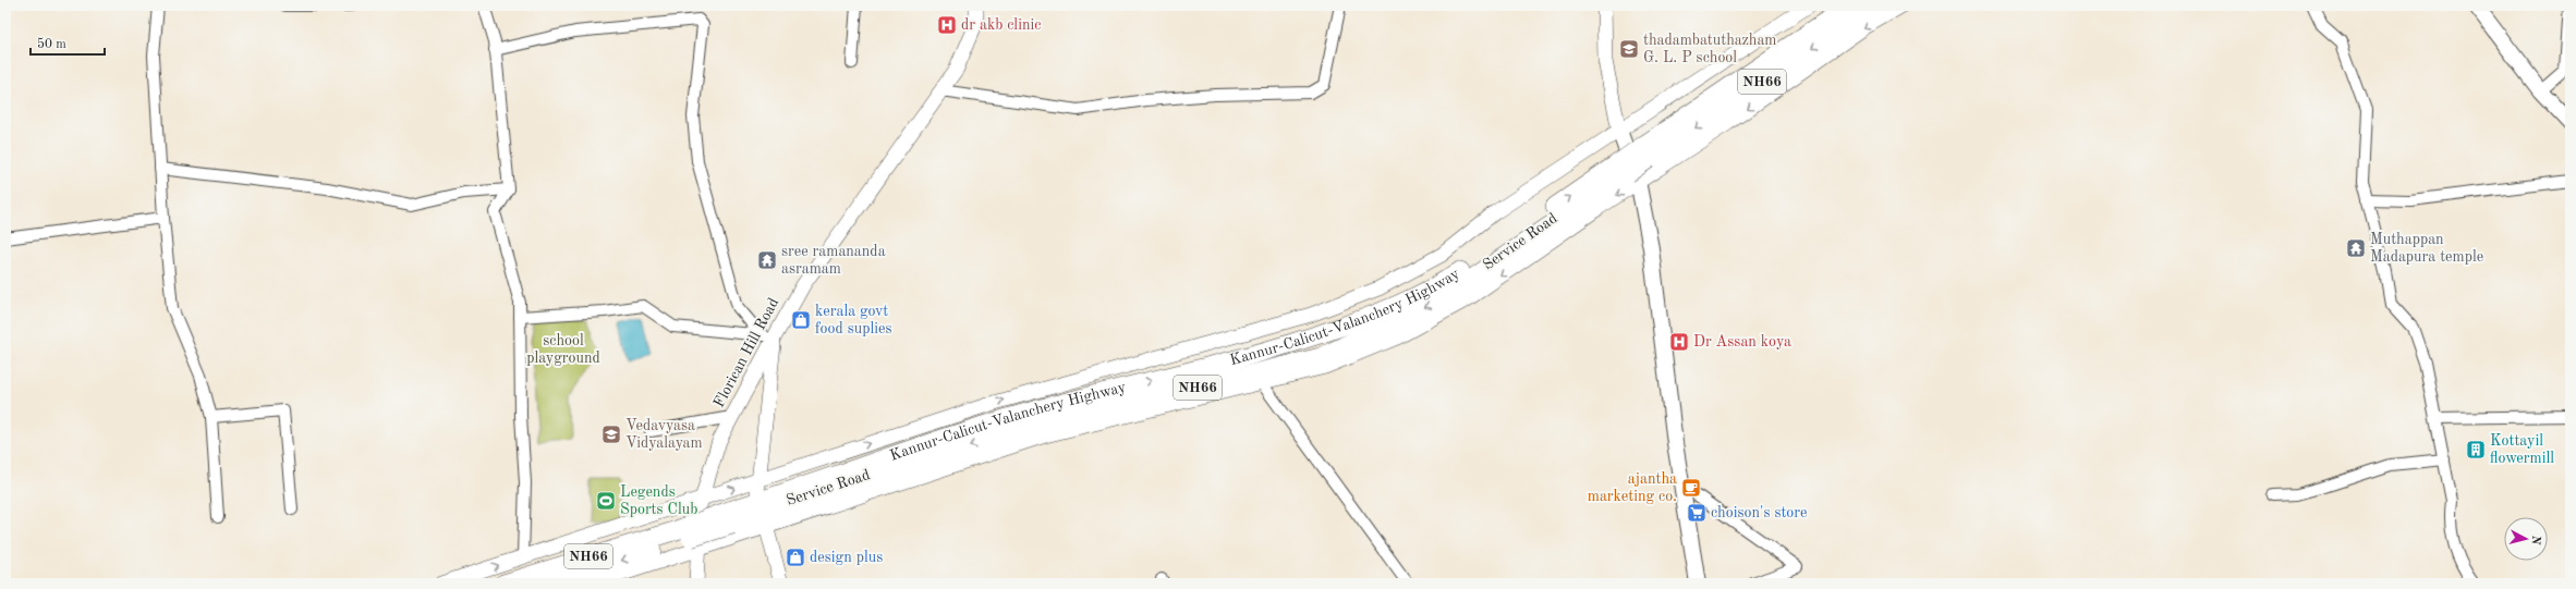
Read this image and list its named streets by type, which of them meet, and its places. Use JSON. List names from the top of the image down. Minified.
{"streets":{"highway":["NH66","Kannur-Calicut-Valanchery Highway"],"street":["Service Road","Florican Hill Road"]},"crossings":[["NH66","Kannur-Calicut-Valanchery Highway"],["Service Road","Kannur-Calicut-Valanchery Highway"],["Service Road","Florican Hill Road"]],"parks":["school playground"],"places":{"hospital":["dr akb clinic","Dr Assan koya"],"school or university":["thadambatuthazham G. L. P school","Vedavyasa Vidyalayam"],"temple":["Muthappan Madapura temple","sree ramananda asramam"],"shop":["kerala govt food suplies","design plus"],"building":["Kottayil flowermill"],"cafe":["ajantha marketing co."],"sports":["Legends Sports Club"],"supermarket":["choison's store"]},"scale_bar":"50 m","north":"right"}
